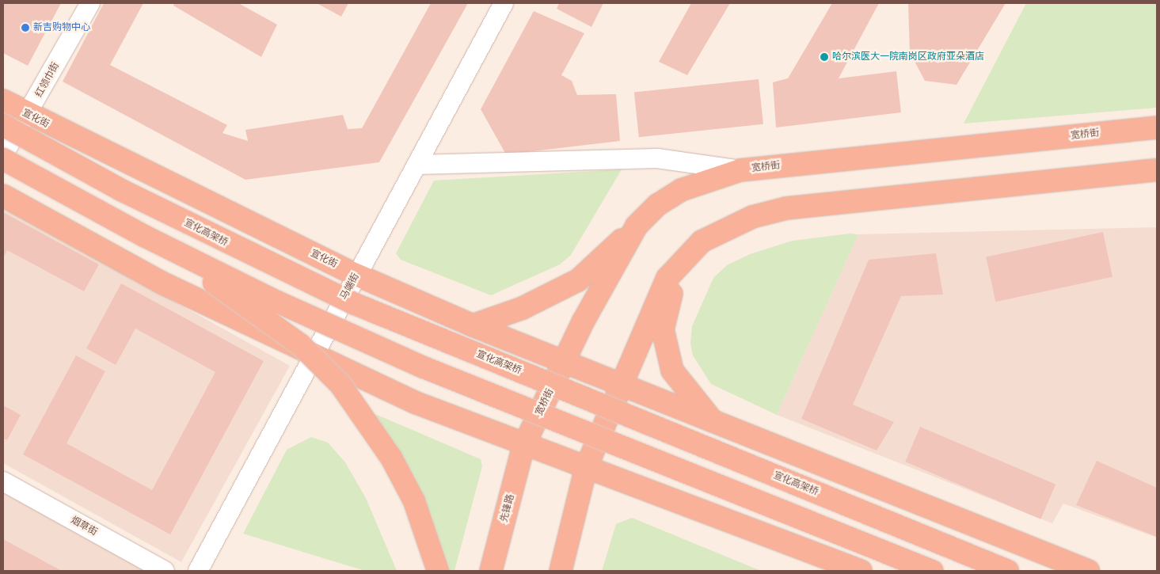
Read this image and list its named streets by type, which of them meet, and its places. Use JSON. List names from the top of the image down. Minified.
{"streets":{"highway":["宣化街","宽桥街","宣化高架桥","先锋路"],"street":["红领巾街","马端街","烟草街"]},"crossings":[["红领巾街","宣化街"],["宣化街","宽桥街"],["宣化街","马端街"],["宽桥街","先锋路"]],"places":["新吉购物中心","哈尔滨医大一院南岗区政府亚朵酒店"]}
